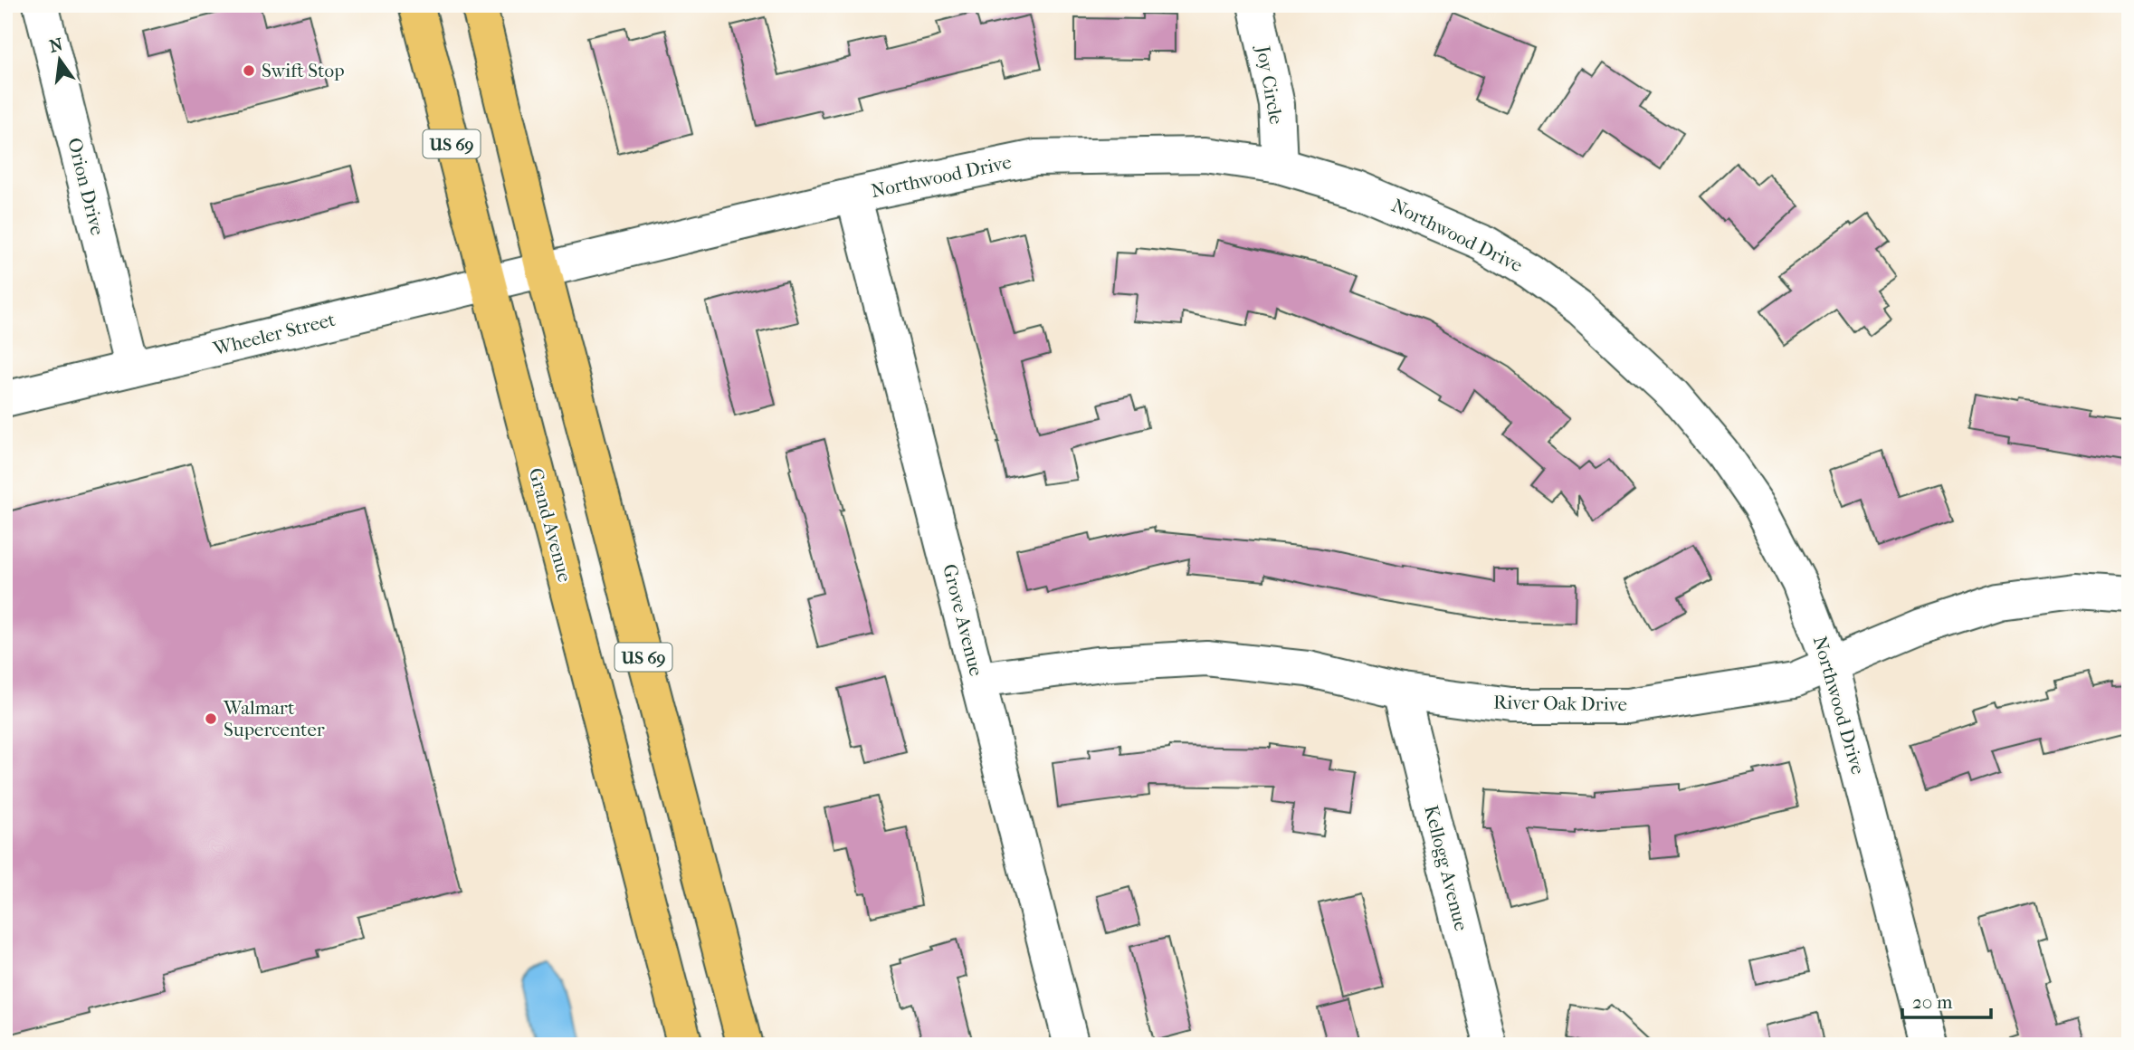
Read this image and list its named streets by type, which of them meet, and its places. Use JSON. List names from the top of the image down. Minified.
{"streets":{"main road":["US 69","Grand Avenue"],"street":["Joy Circle","Northwood Drive","Orion Drive","Wheeler Street","Grove Avenue","River Oak Drive","Kellogg Avenue"]},"crossings":[["Joy Circle","Northwood Drive"],["US 69","Northwood Drive"],["US 69","Wheeler Street"],["Northwood Drive","Wheeler Street"],["Northwood Drive","Grove Avenue"],["Northwood Drive","River Oak Drive"],["Orion Drive","Wheeler Street"],["Wheeler Street","Grand Avenue"],["Grove Avenue","River Oak Drive"],["River Oak Drive","Kellogg Avenue"]],"places":["Swift Stop","Walmart Supercenter"],"scale_bar":"20 m","north":"top"}
